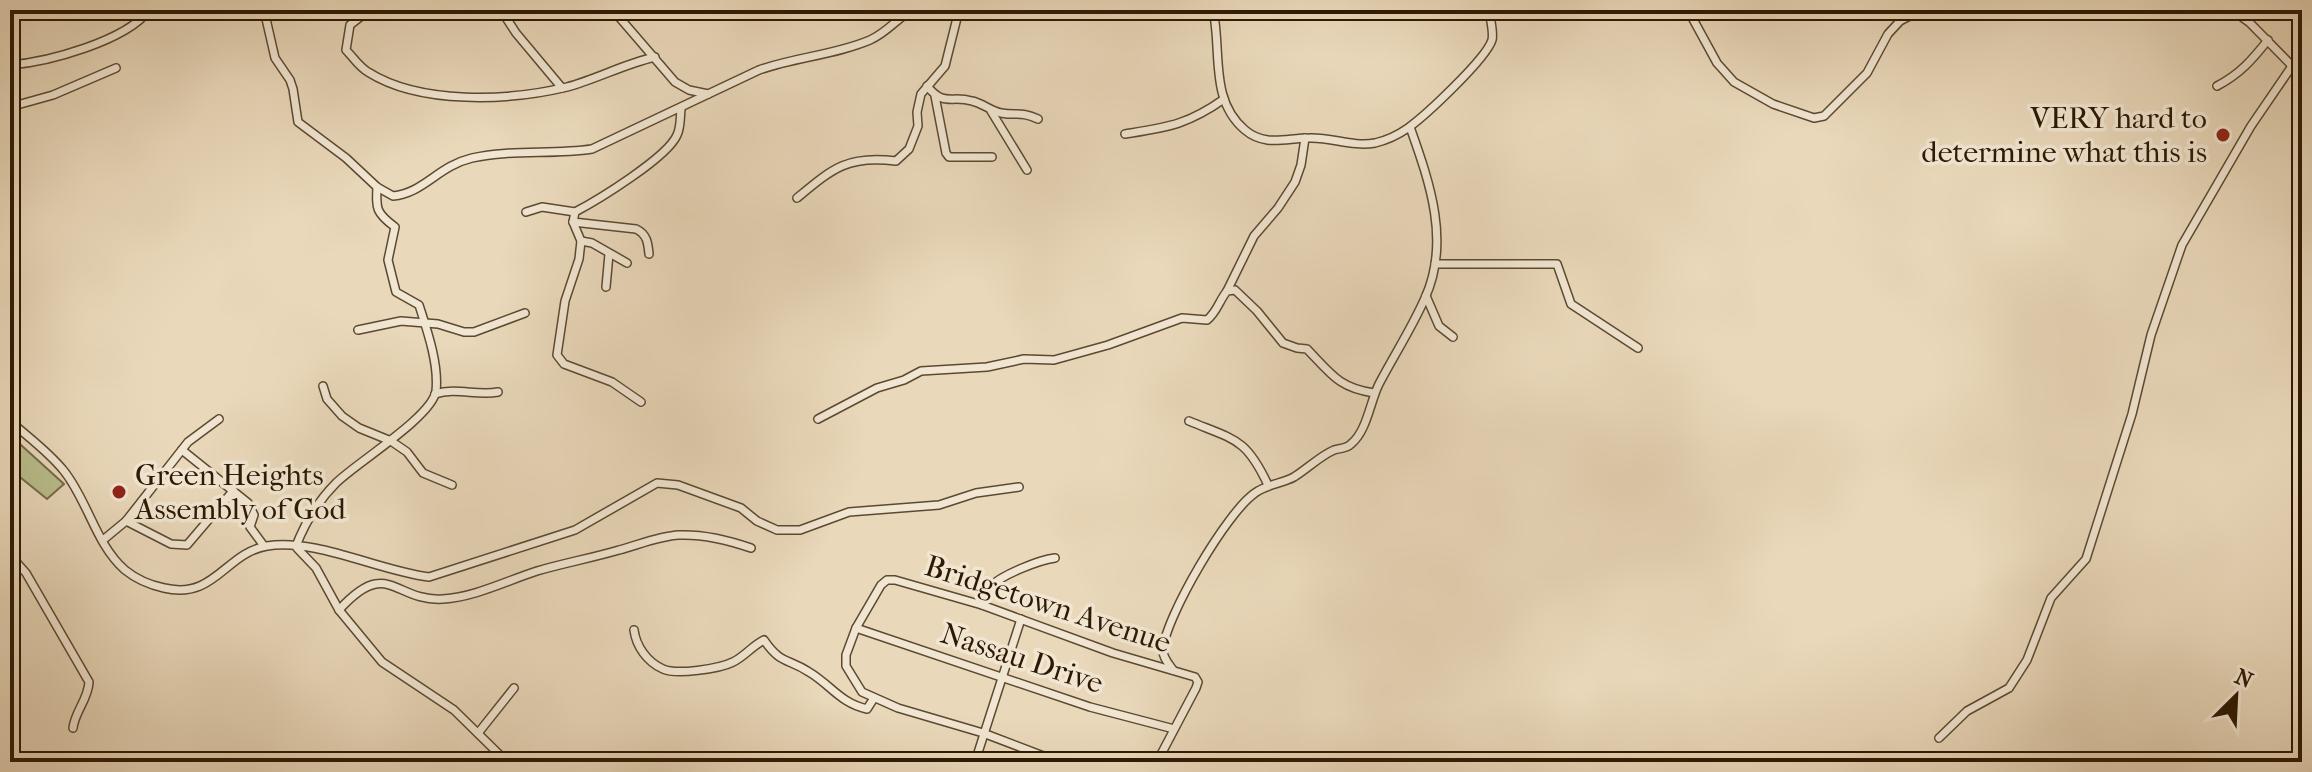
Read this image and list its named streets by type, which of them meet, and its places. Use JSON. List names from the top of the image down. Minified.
{"streets":{"street":["Bridgetown Avenue","Nassau Drive"]},"crossings":[["Bridgetown Avenue","Nassau Drive"]],"places":["VERY hard to determine what this is","Green Heights Assembly of God"],"north":"top right"}
